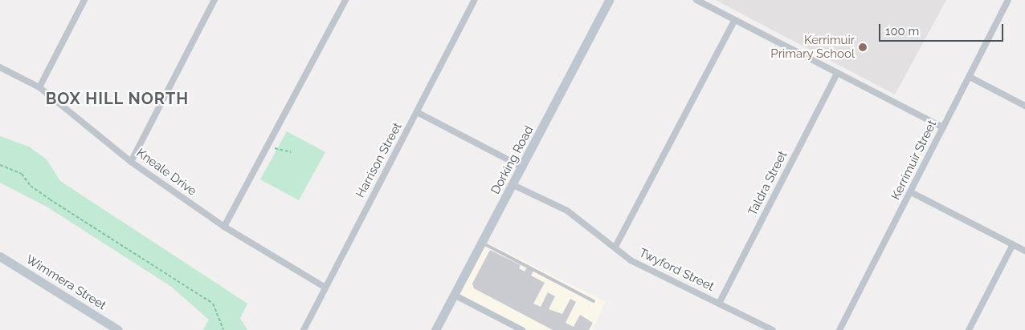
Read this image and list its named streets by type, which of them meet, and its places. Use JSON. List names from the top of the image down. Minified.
{"streets":{"street":["Harrison Street","Dorking Road","Kerrimuir Street","Kneale Drive","Taldra Street","Twyford Street","Wimmera Street"]},"crossings":[["Harrison Street","Kneale Drive"],["Dorking Road","Twyford Street"],["Taldra Street","Twyford Street"]],"districts":["BOX HILL NORTH"],"places":["Kerrimuir Primary School"],"scale_bar":"100 m"}
